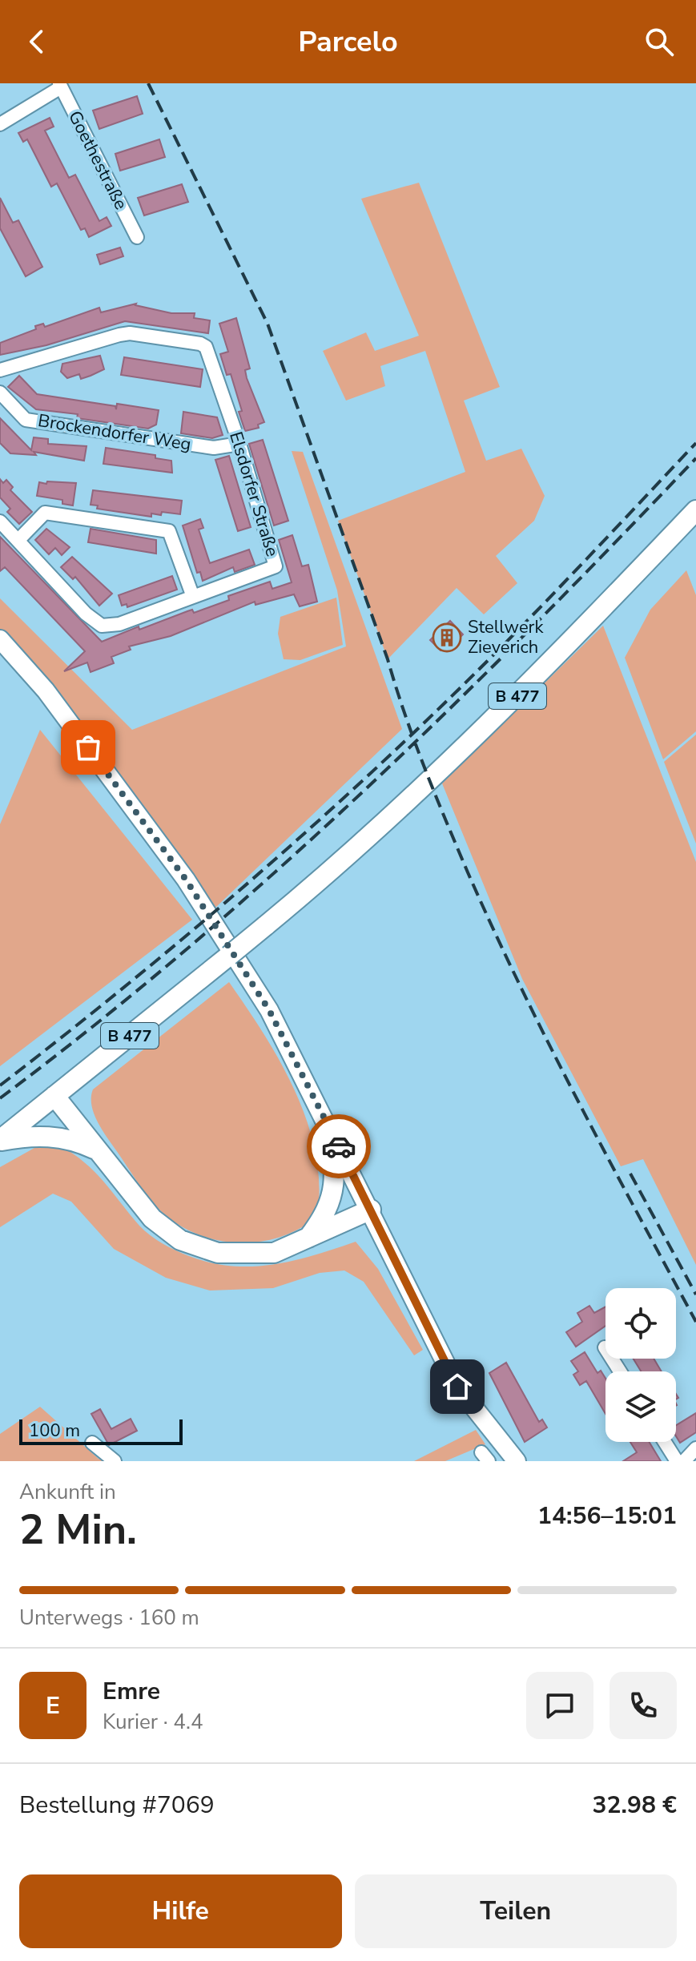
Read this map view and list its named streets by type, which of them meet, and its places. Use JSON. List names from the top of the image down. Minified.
{"streets":{"main road":["B 477"],"street":["Goethestraße","Brockendorfer Weg","Elsdorfer Straße"]},"crossings":[["Brockendorfer Weg","Elsdorfer Straße"]],"places":{"building":["Stellwerk Zieverich"]},"scale_bar":"100 m","page":{"header":"Parcelo","scale":"100 m","heading":["2 Min.","Ankunft in","14:56–15:01"],"panel":["Emre","Kurier · 4.4","Bestellung #7069","32.98 €"],"bar":"Unterwegs · 160 m","round":"E","buttons":["Hilfe","Teilen"]}}
